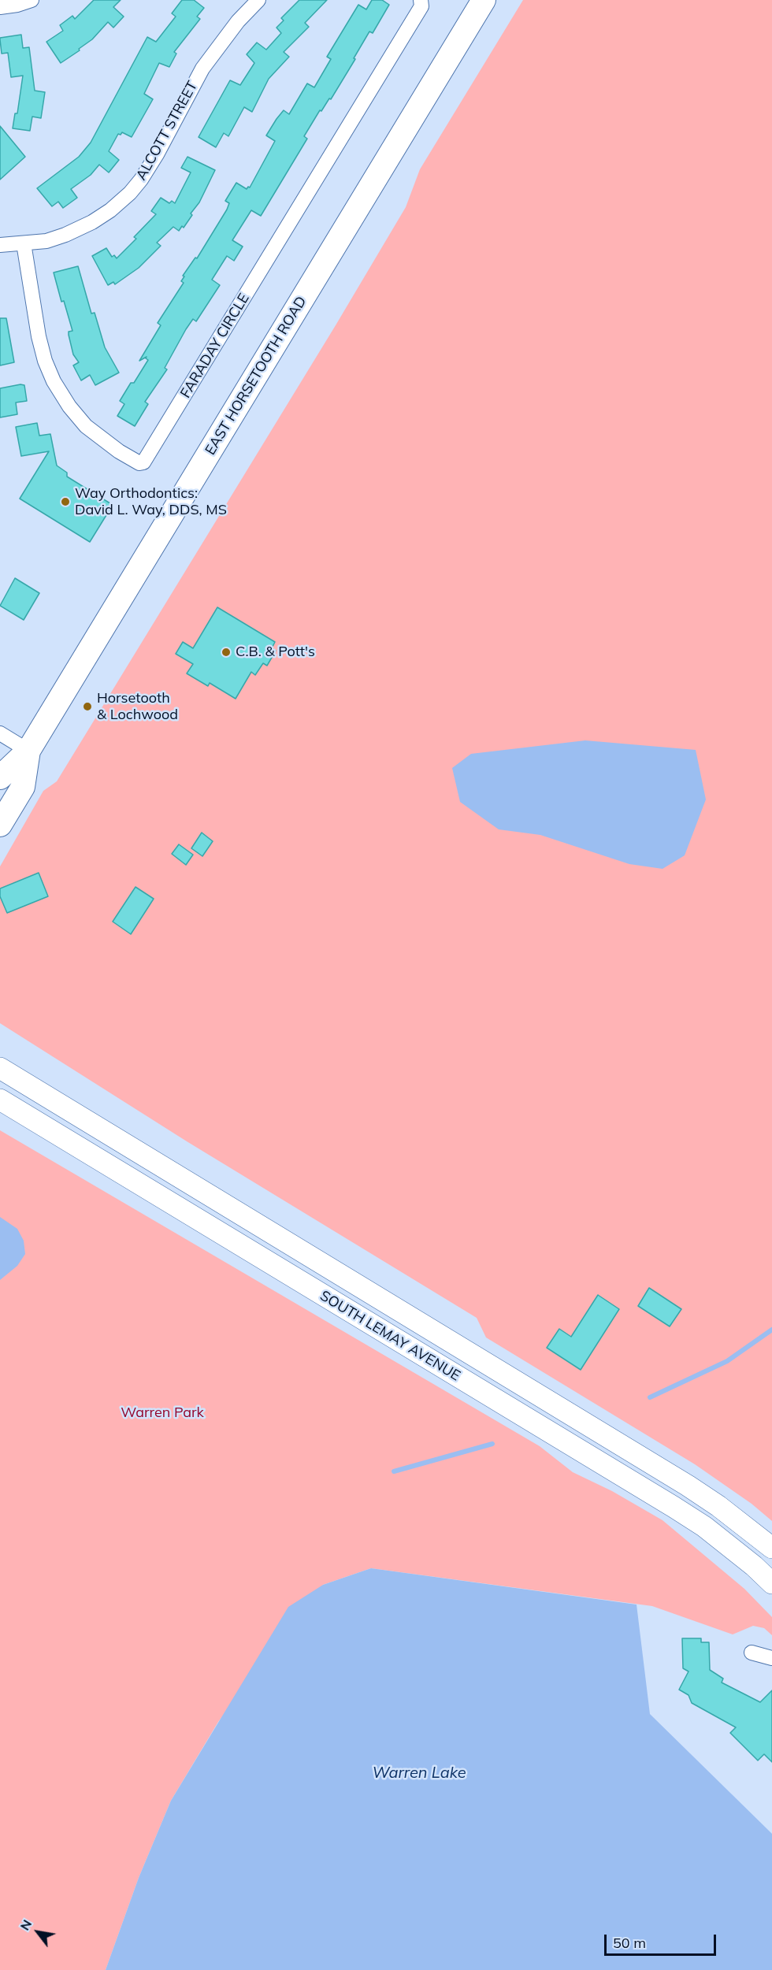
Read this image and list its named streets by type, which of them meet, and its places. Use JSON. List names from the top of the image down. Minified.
{"streets":{"main road":["EAST HORSETOOTH ROAD","SOUTH LEMAY AVENUE"],"street":["ALCOTT STREET","FARADAY CIRCLE"]},"crossings":[["ALCOTT STREET","FARADAY CIRCLE"]],"water":["Warren Lake"],"parks":["Warren Park"],"places":["Way Orthodontics: David L. Way, DDS, MS","C.B. & Pott's","Horsetooth & Lochwood"],"scale_bar":"50 m","north":"top left"}
